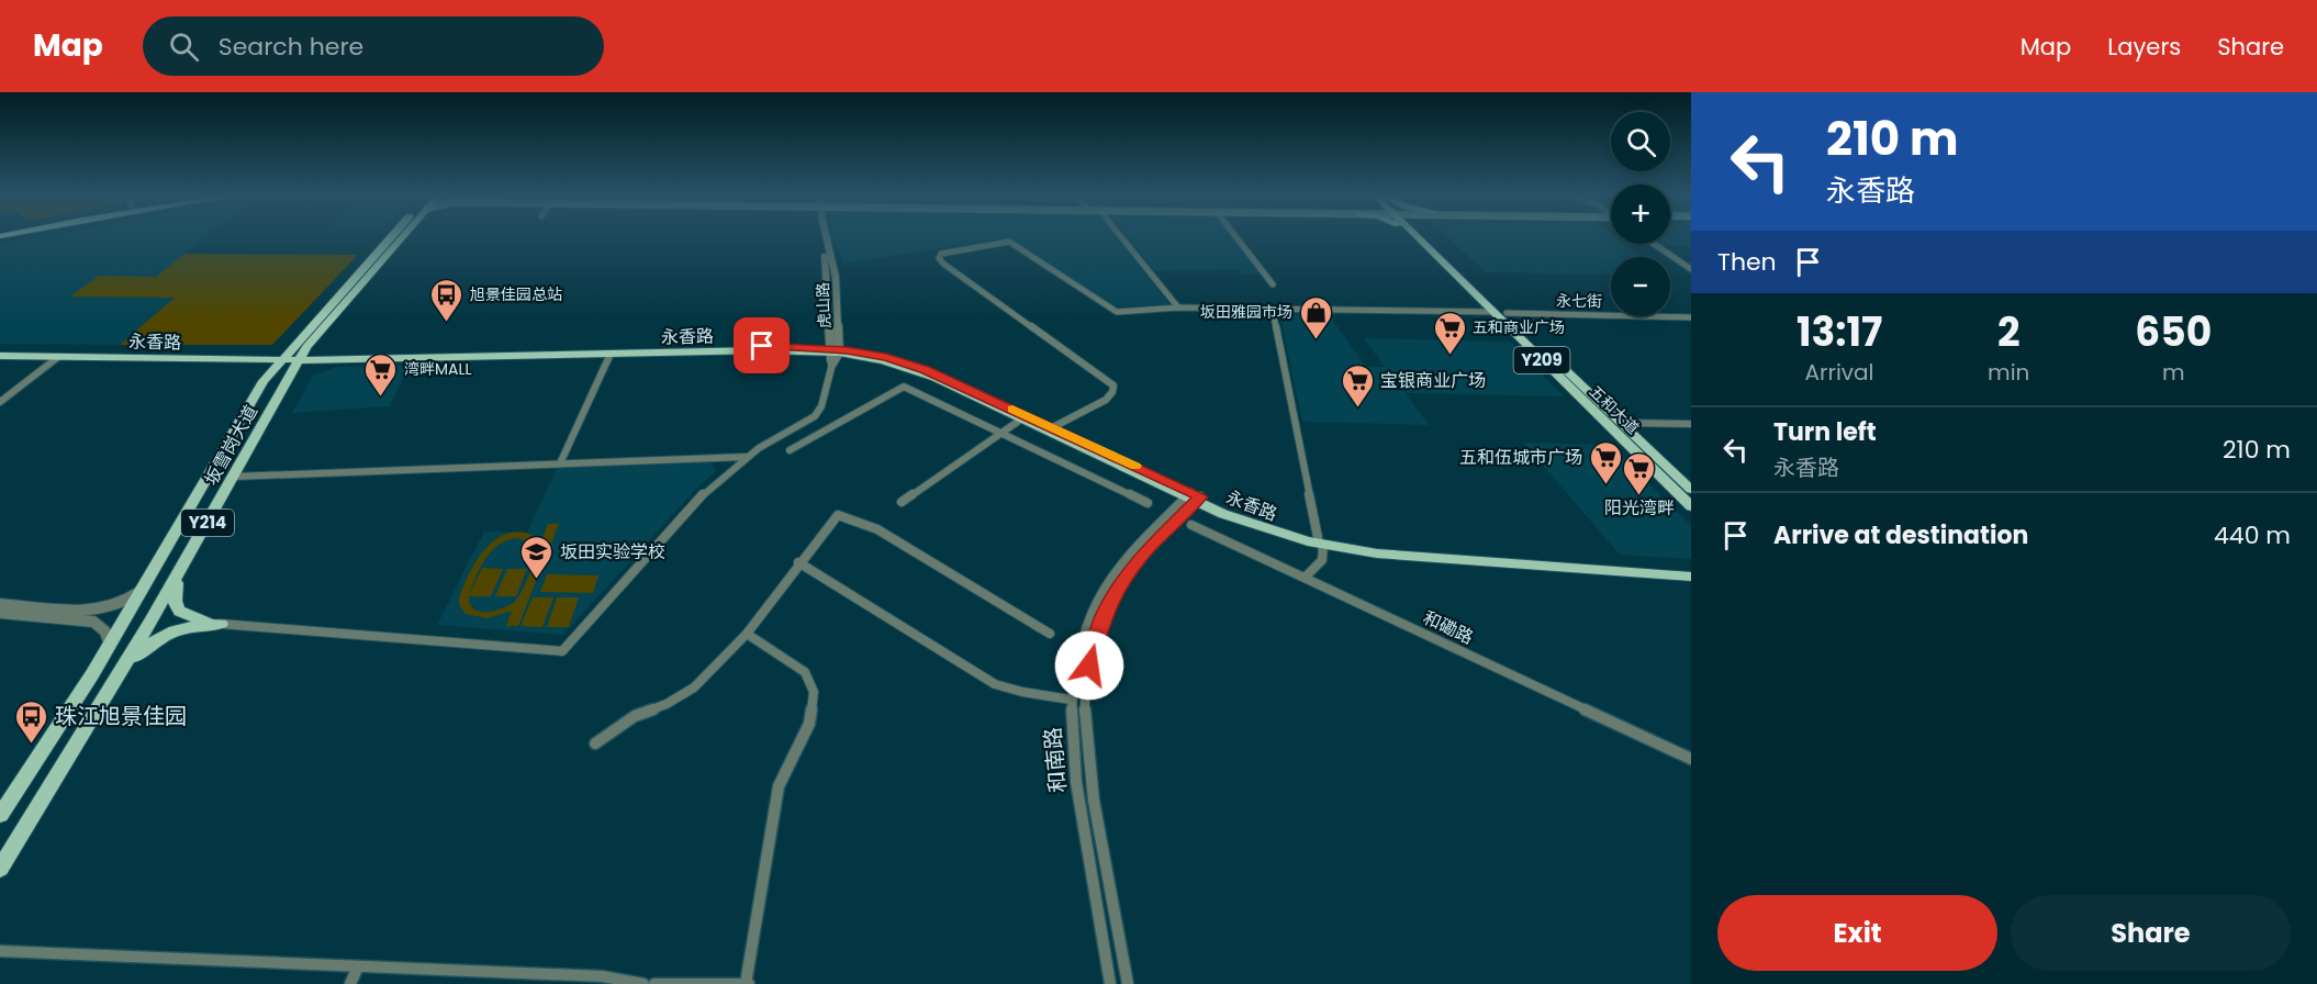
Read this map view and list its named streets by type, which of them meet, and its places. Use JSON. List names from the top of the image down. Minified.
{"streets":{"main road":["永香路","Y209","五和大道","坂雪岗大道","Y214"],"street":["永七街","虎山路","和磡路","和南路"]},"crossings":[["永七街","五和大道"],["虎山路","永香路"],["永香路","坂雪岗大道"],["永香路","和南路"]],"places":{"bus stop":["旭景佳园总站","珠江旭景佳园"],"shop":["坂田雅园市场"],"supermarket":["五和商业广场","湾畔MALL","宝银商业广场","五和伍城市广场","阳光湾畔"],"school or university":["坂田实验学校"]},"page":{"header":"Map","search":"Search here","nav":["Map","Layers","Share"],"turn":["210 m","永香路"],"map_buttons":["+","−"],"then":"Then","eta":["13:17","Arrival","2","min","650","m"],"list":[{"name":"Turn left","note":"永香路","value":"210 m"},{"name":"Arrive at destination","value":"440 m"}],"buttons":["Exit","Share"]}}
